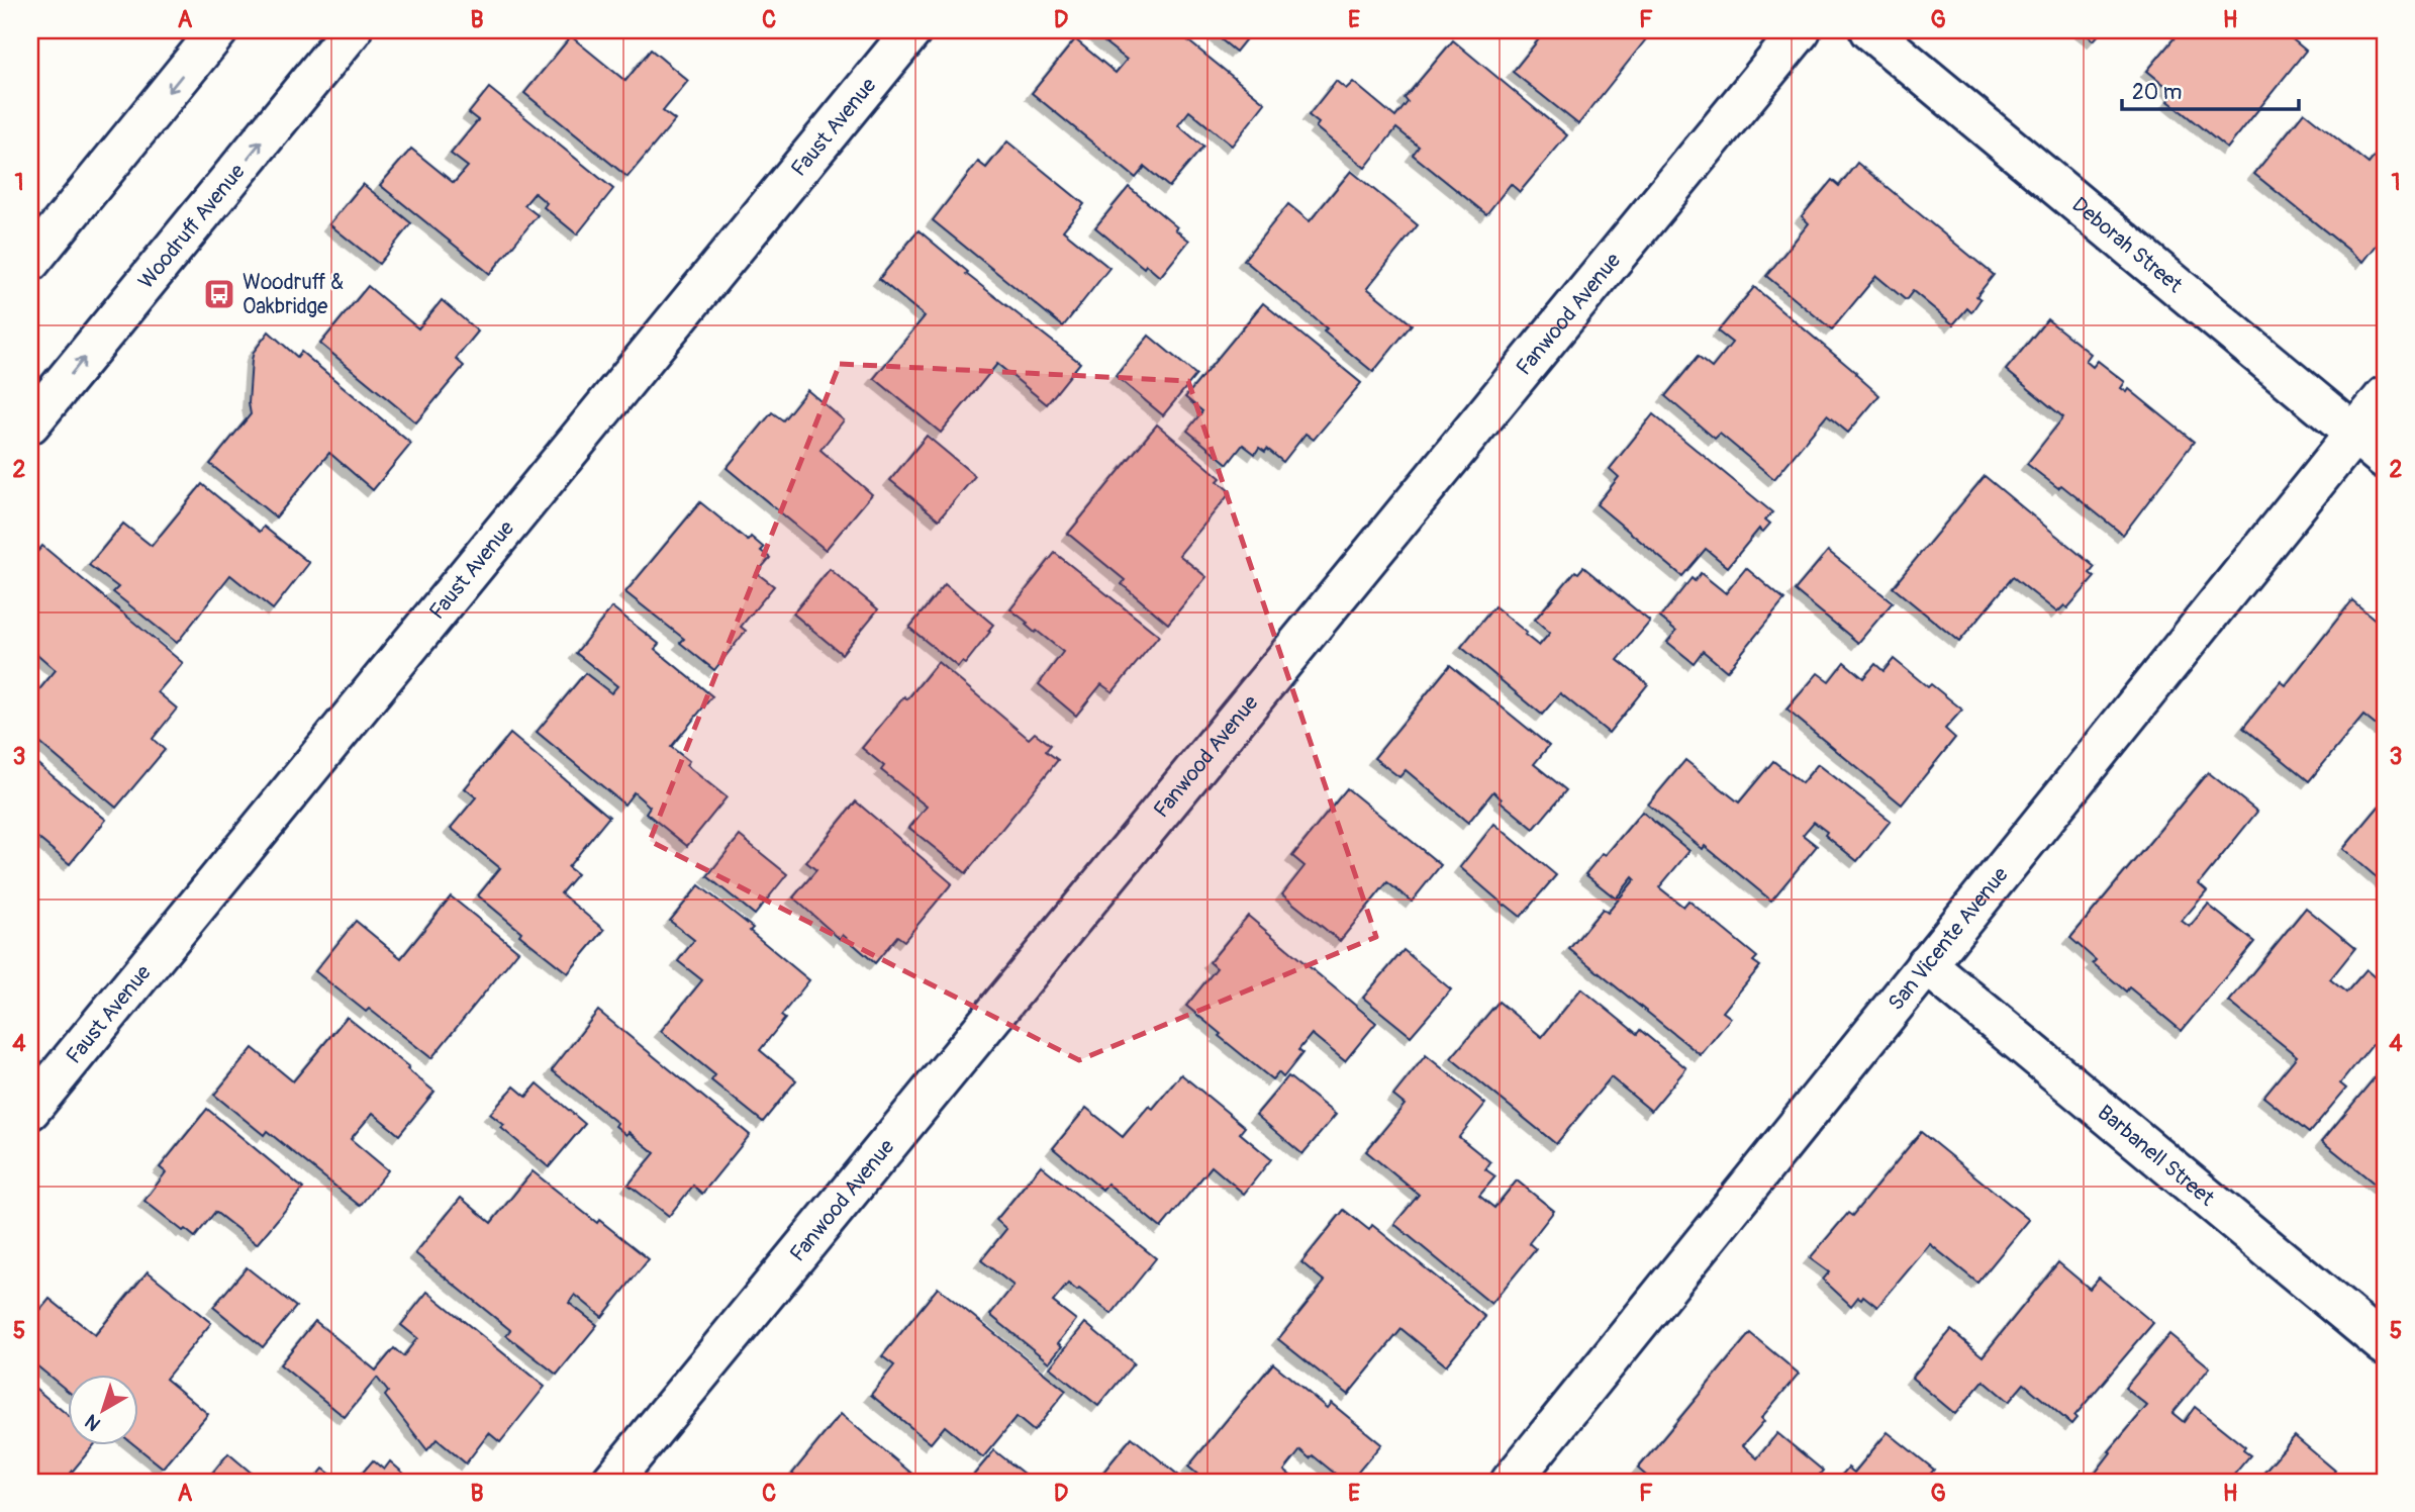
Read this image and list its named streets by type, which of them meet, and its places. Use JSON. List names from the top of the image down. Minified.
{"streets":{"street":["Faust Avenue","Woodruff Avenue","Deborah Street","Fanwood Avenue","San Vicente Avenue","Barbanell Street"]},"crossings":[["Deborah Street","San Vicente Avenue"],["San Vicente Avenue","Barbanell Street"]],"places":{"bus stop":["Woodruff & Oakbridge"]},"scale_bar":"20 m","north":"bottom left","grid":{"columns":["A","B","C","D","E","F","G","H"],"rows":["1","2","3","4","5"]}}
